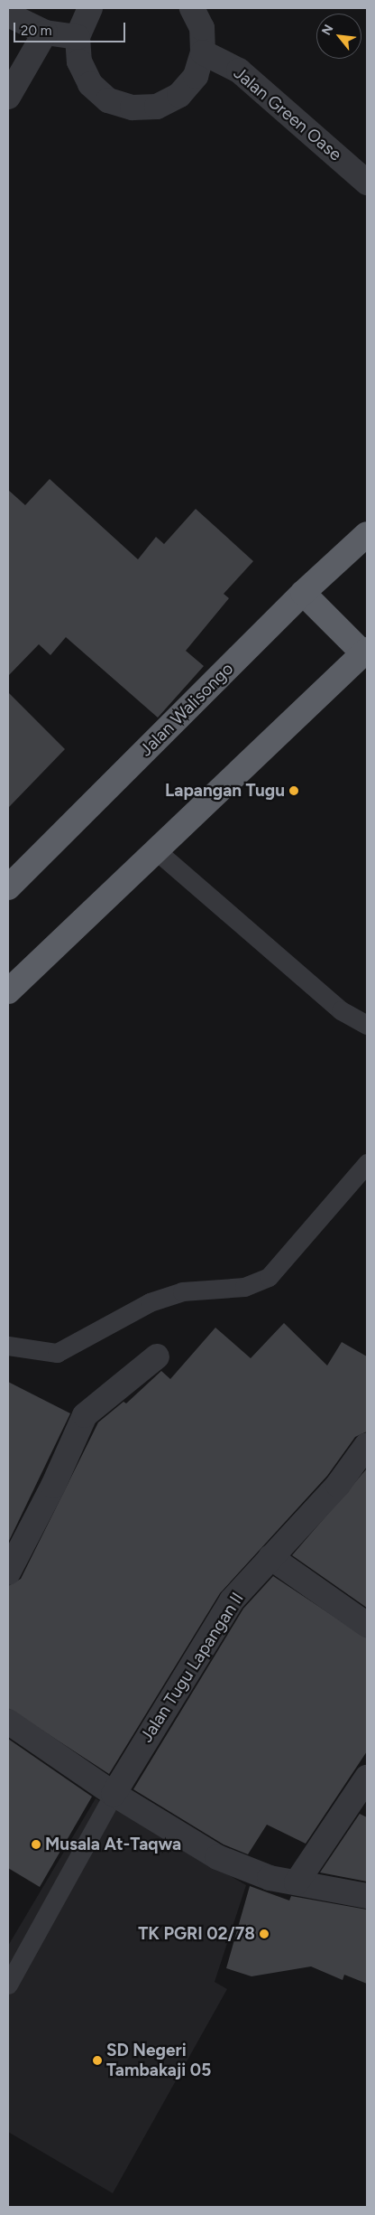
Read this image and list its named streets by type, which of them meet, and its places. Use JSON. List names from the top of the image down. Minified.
{"streets":{"highway":["Jalan Walisongo"],"street":["Jalan Green Oase","Jalan Tugu Lapangan II"]},"places":["Lapangan Tugu","Musala At-Taqwa","TK PGRI 02/78","SD Negeri Tambakaji 05"],"scale_bar":"20 m","north":"top left"}
